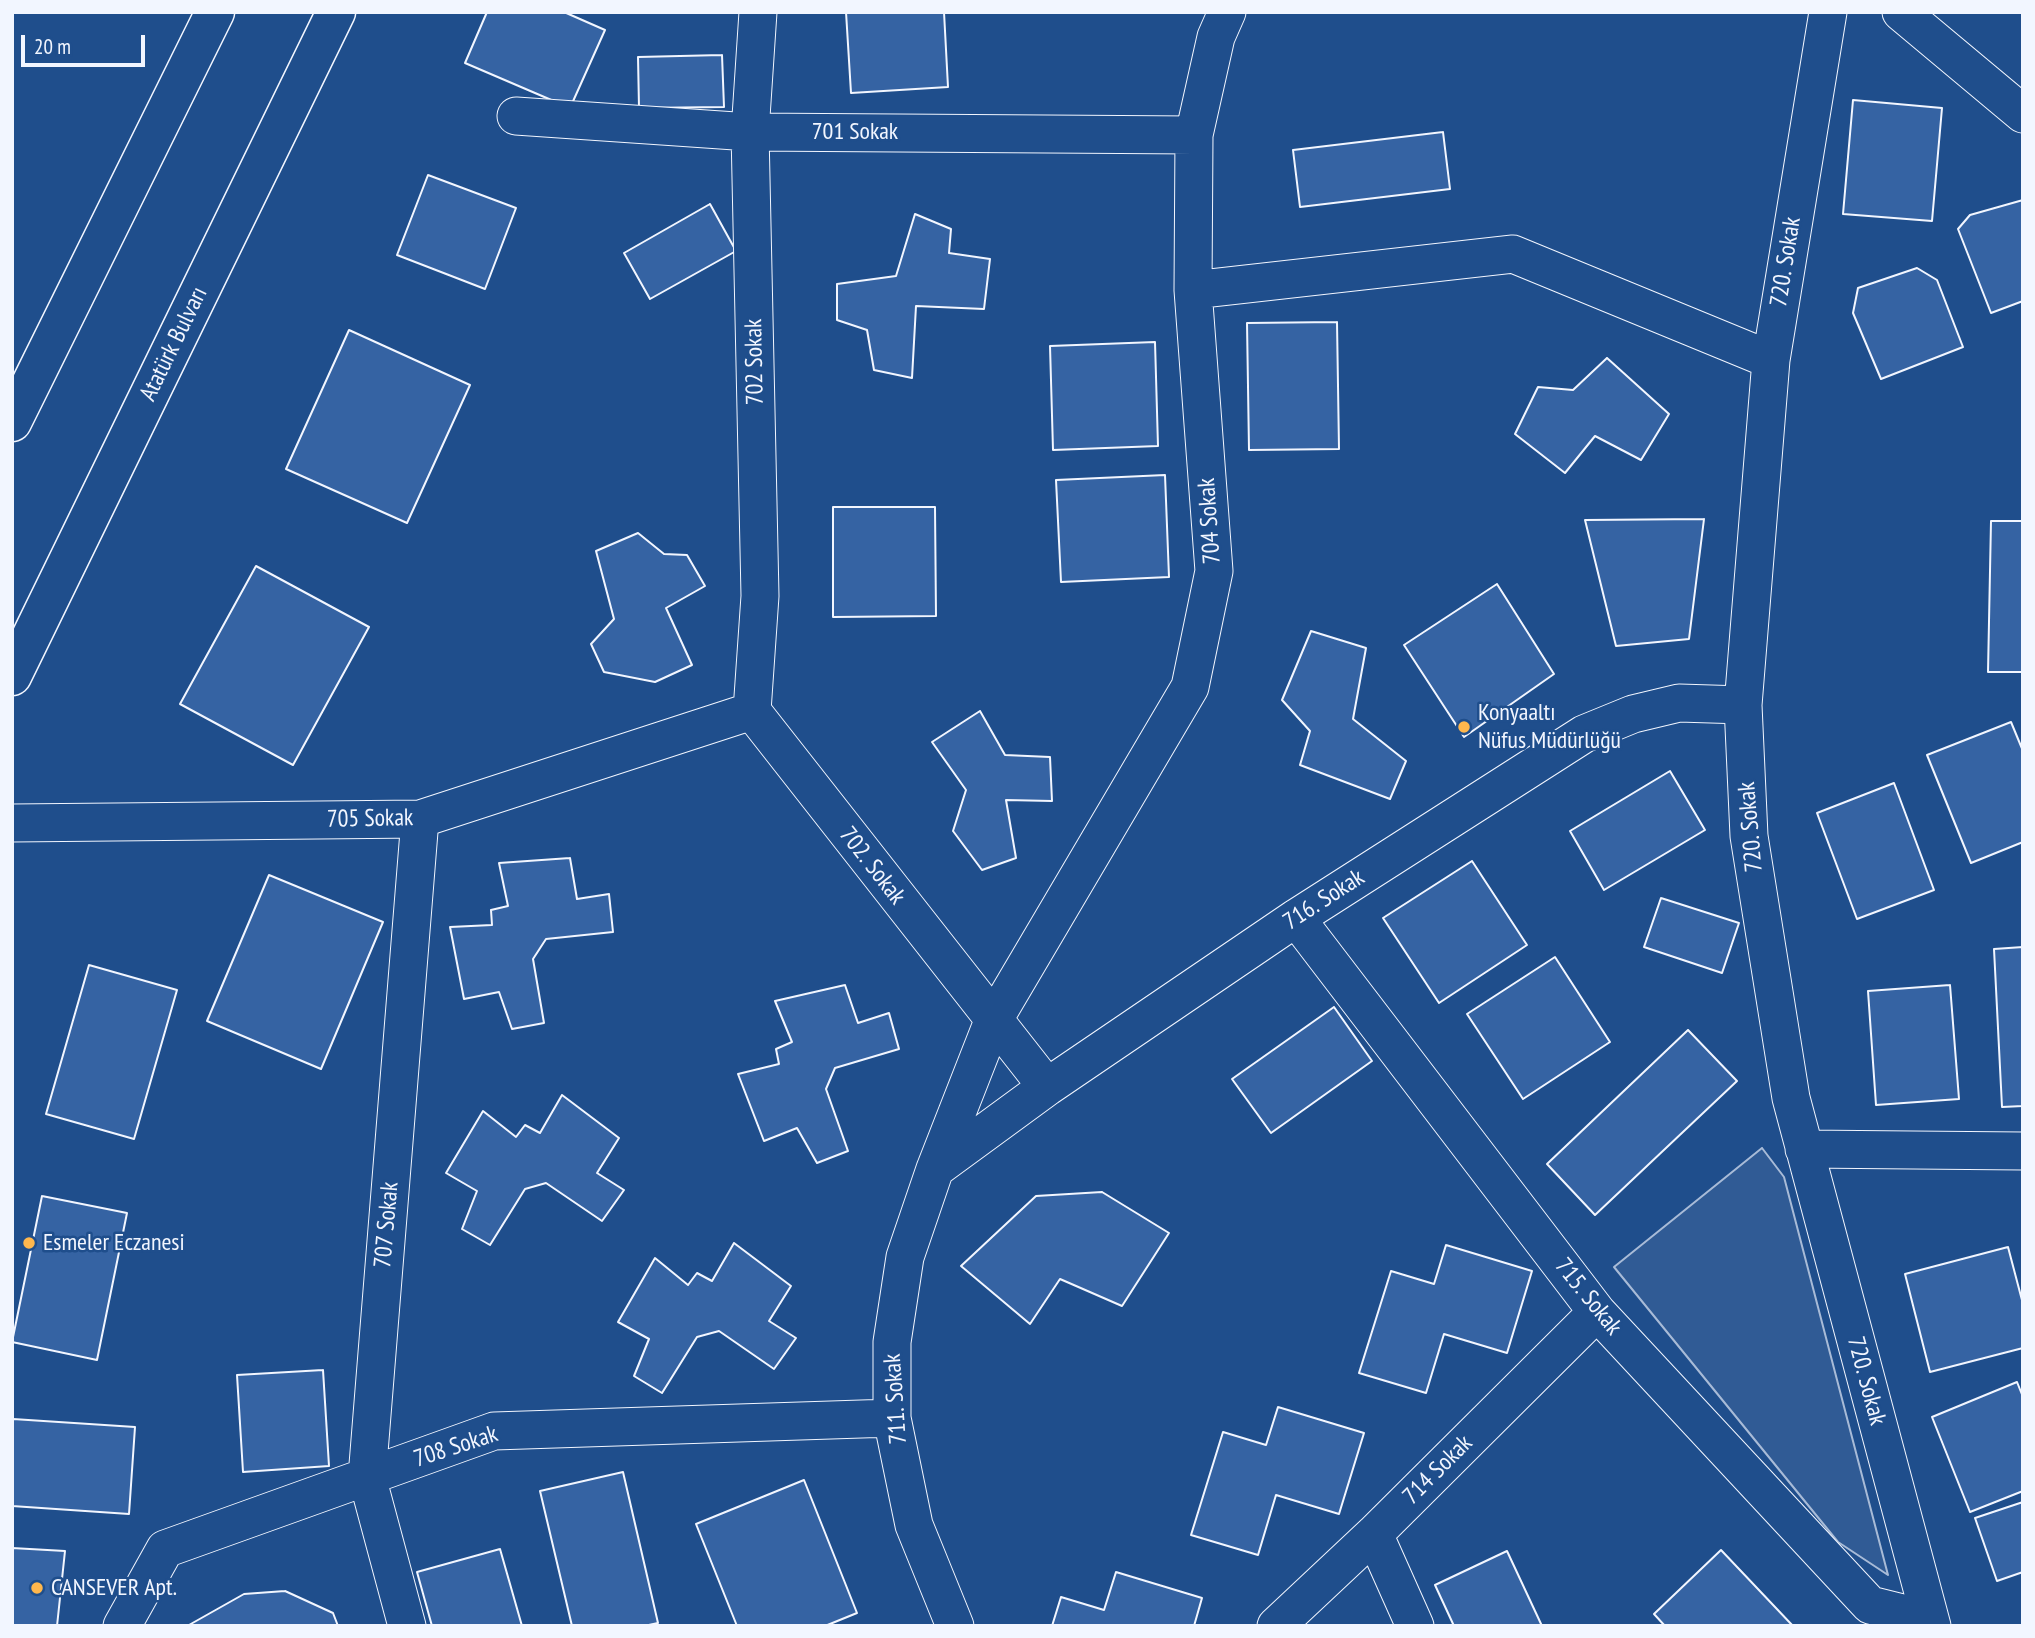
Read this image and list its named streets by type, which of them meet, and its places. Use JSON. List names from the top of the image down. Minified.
{"streets":{"main road":["Atatürk Bulvarı"],"street":["701 Sokak","720. Sokak","702 Sokak","704 Sokak","705 Sokak","702. Sokak","716. Sokak","707 Sokak","715. Sokak","711. Sokak","708 Sokak","714 Sokak"]},"crossings":[["701 Sokak","702 Sokak"],["701 Sokak","704 Sokak"],["720. Sokak","716. Sokak"],["720. Sokak","715. Sokak"],["702 Sokak","705 Sokak"],["702 Sokak","702. Sokak"],["704 Sokak","702. Sokak"],["704 Sokak","716. Sokak"],["704 Sokak","711. Sokak"],["705 Sokak","702. Sokak"],["705 Sokak","707 Sokak"],["702. Sokak","716. Sokak"],["716. Sokak","715. Sokak"],["716. Sokak","711. Sokak"],["707 Sokak","708 Sokak"],["715. Sokak","714 Sokak"],["711. Sokak","708 Sokak"]],"places":["Konyaaltı Nüfus Müdürlüğü","Esmeler Eczanesi","CANSEVER Apt."],"scale_bar":"20 m"}
